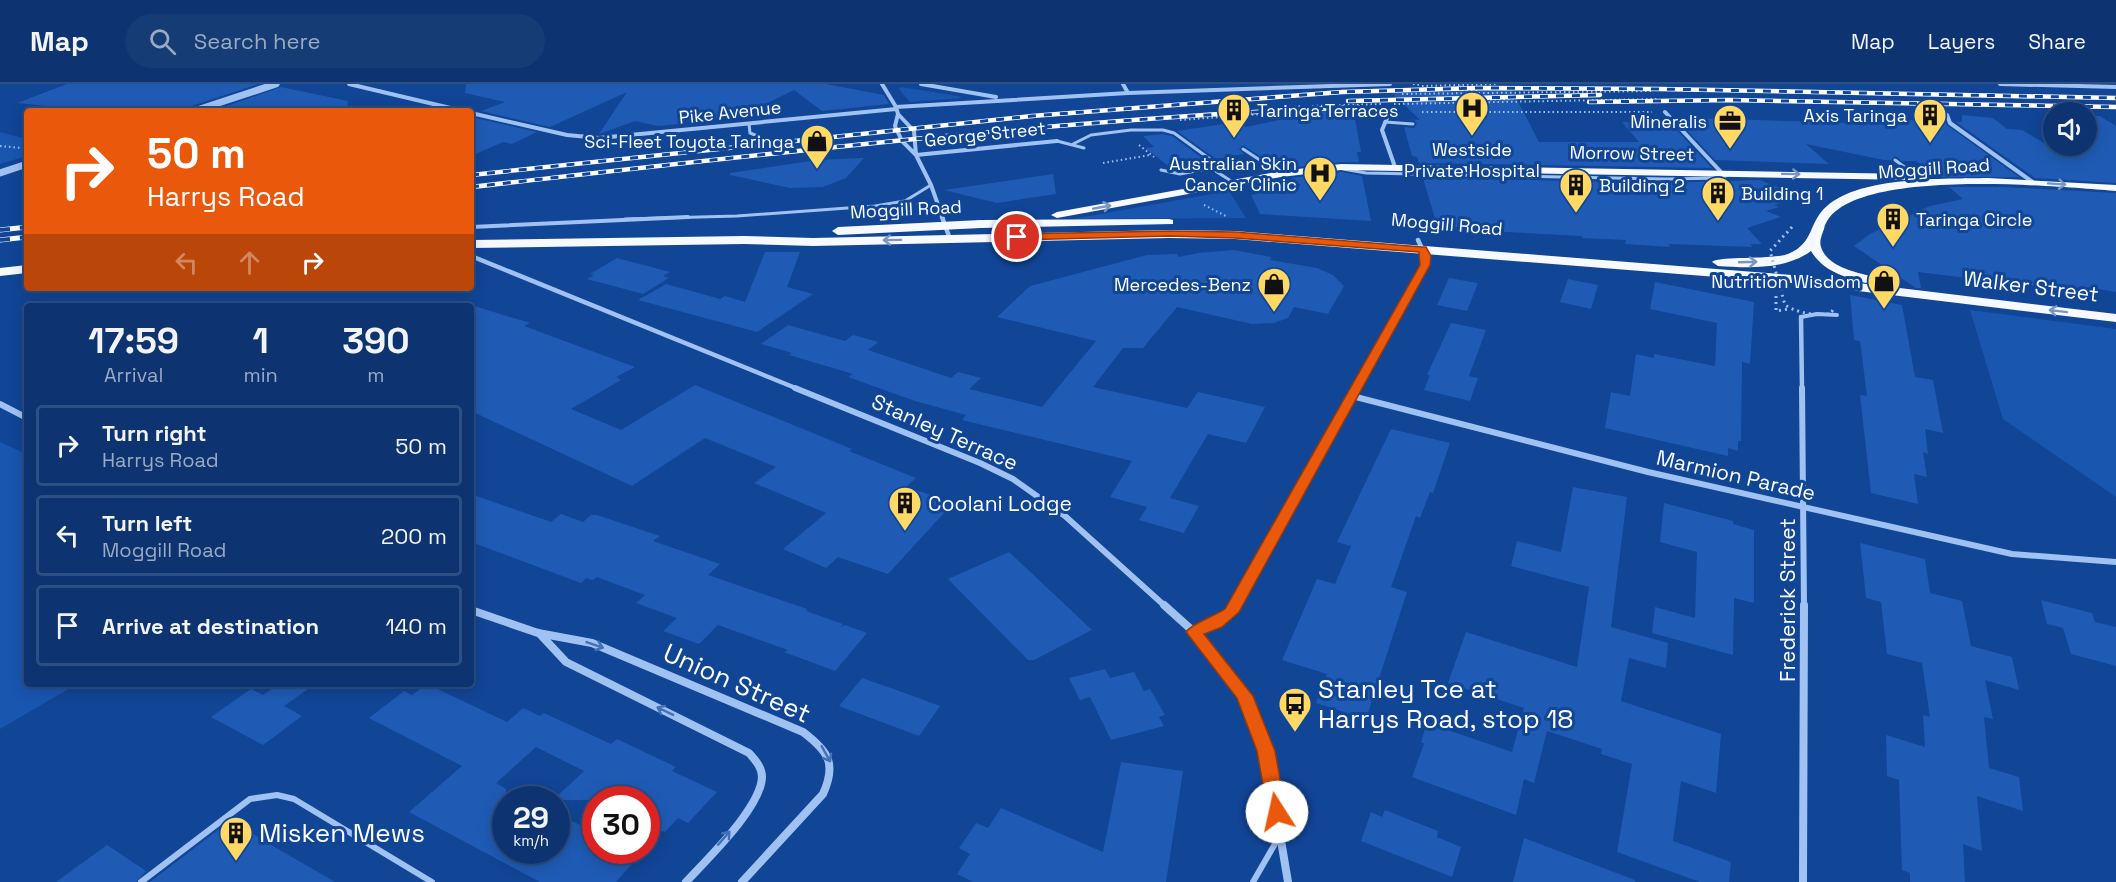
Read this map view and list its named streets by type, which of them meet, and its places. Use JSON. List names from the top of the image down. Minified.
{"streets":{"highway":["Morrow Street","Moggill Road","Walker Street"],"street":["Pike Avenue","George Street","Stanley Terrace","Marmion Parade","Frederick Street","Union Street"]},"crossings":[["Morrow Street","Moggill Road"],["Moggill Road","Walker Street"],["Marmion Parade","Frederick Street"]],"one_way":["Morrow Street","Walker Street"],"places":{"hospital":["Westside Private Hospital","Australian Skin Cancer Clinic"],"building":["Taringa Terraces","Axis Taringa","Building 2","Building 1","Taringa Circle","Coolani Lodge","Misken Mews"],"office":["Mineralis"],"shop":["Sci-Fleet Toyota Taringa","Nutrition Wisdom","Mercedes-Benz"],"bus stop":["Stanley Tce at Harrys Road, stop 18"]},"page":{"header":"Map","search":"Search here","nav":["Map","Layers","Share"],"turn":["50 m","Harrys Road"],"eta":["17:59","Arrival","1","min","390","m"],"list":[{"name":"Turn right","note":"Harrys Road","value":"50 m"},{"name":"Turn left","note":"Moggill Road","value":"200 m"},{"name":"Arrive at destination","value":"140 m"}],"speed":"29 km/h","limit":"30"}}
